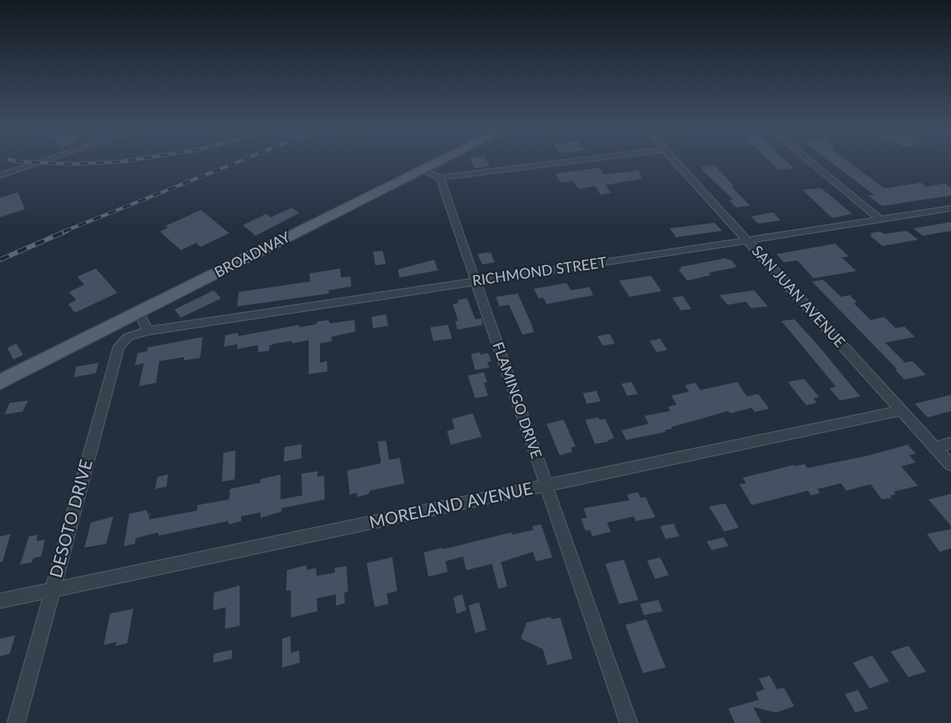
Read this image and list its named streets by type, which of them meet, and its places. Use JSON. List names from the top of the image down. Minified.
{"streets":{"main road":["BROADWAY"],"street":["RICHMOND STREET","SAN JUAN AVENUE","FLAMINGO DRIVE","MORELAND AVENUE","DESOTO DRIVE"]},"crossings":[["RICHMOND STREET","SAN JUAN AVENUE"],["RICHMOND STREET","FLAMINGO DRIVE"],["RICHMOND STREET","DESOTO DRIVE"],["SAN JUAN AVENUE","MORELAND AVENUE"],["FLAMINGO DRIVE","MORELAND AVENUE"],["MORELAND AVENUE","DESOTO DRIVE"]]}
